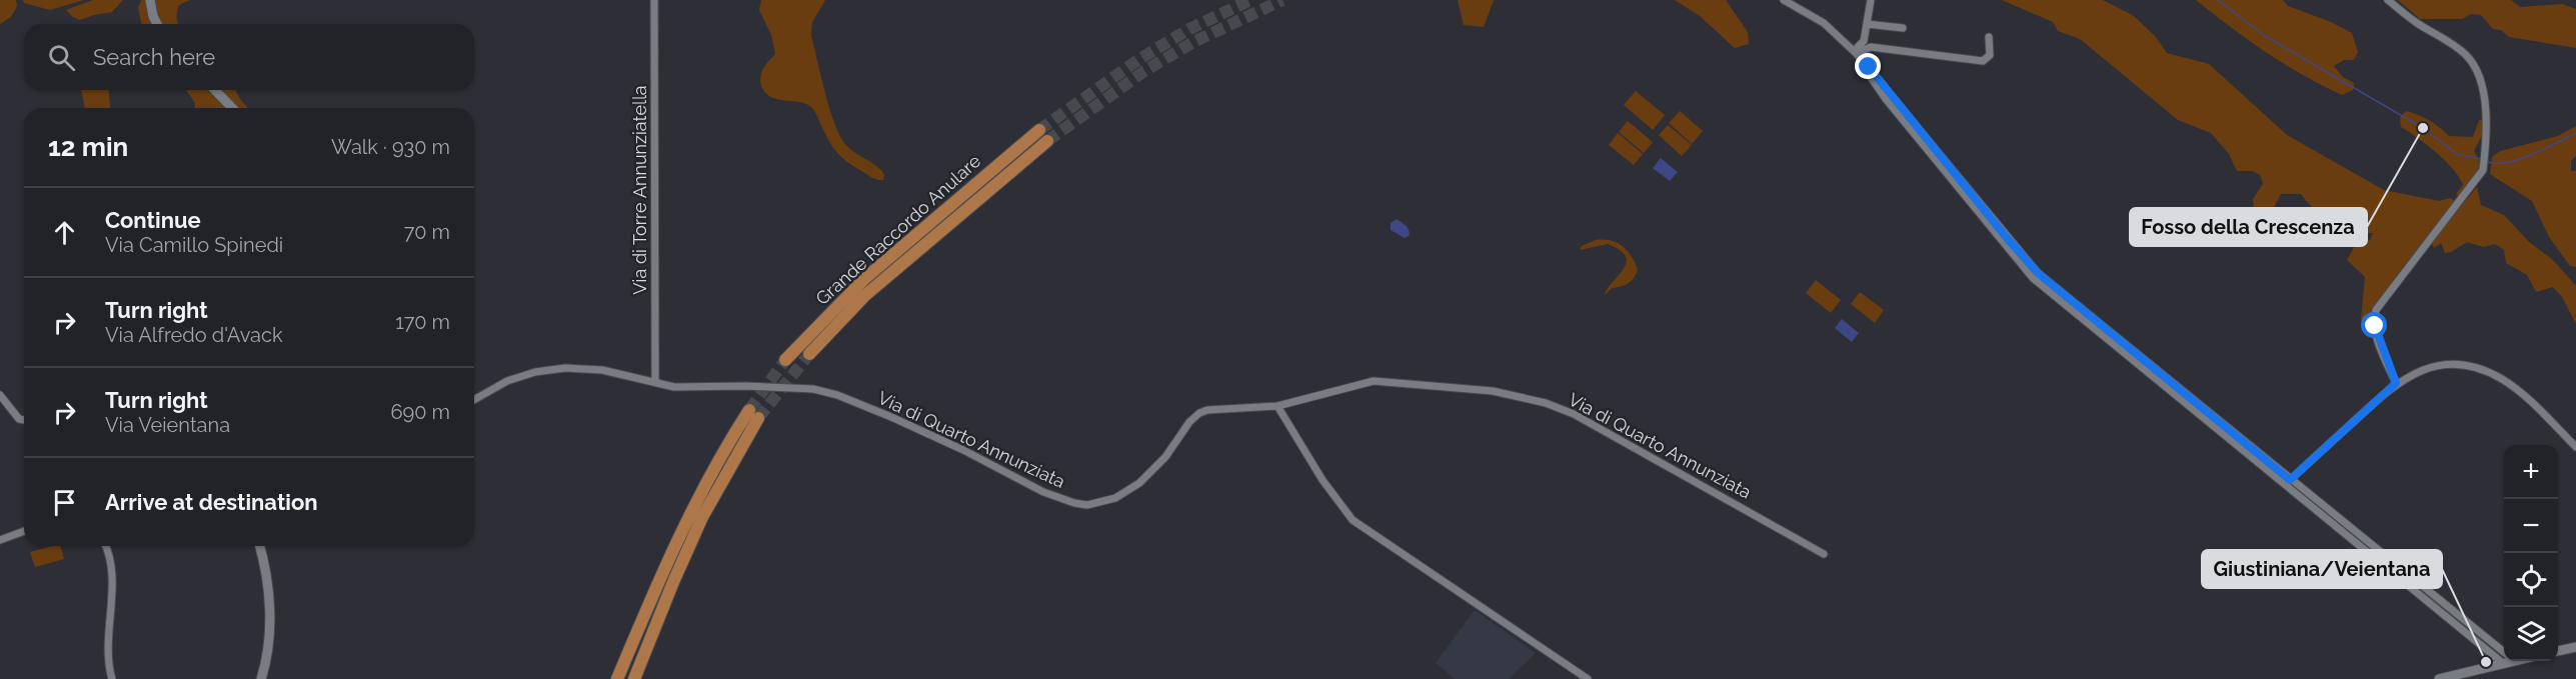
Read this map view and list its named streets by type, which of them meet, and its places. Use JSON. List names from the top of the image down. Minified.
{"streets":{"highway":["Grande Raccordo Anulare"],"street":["Via di Torre Annunziatella","Via di Quarto Annunziata"]},"crossings":[["Via di Torre Annunziatella","Via di Quarto Annunziata"]],"places":["Fosso della Crescenza","Giustiniana/Veientana"],"page":{"search":"Search here","heading":["12 min","Walk · 930 m"],"list":[["Continue","Via Camillo Spinedi","70 m"],["Turn right","Via Alfredo d'Avack","170 m"],["Turn right","Via Veientana","690 m"],"Arrive at destination"],"map_buttons":["+","−"]}}
